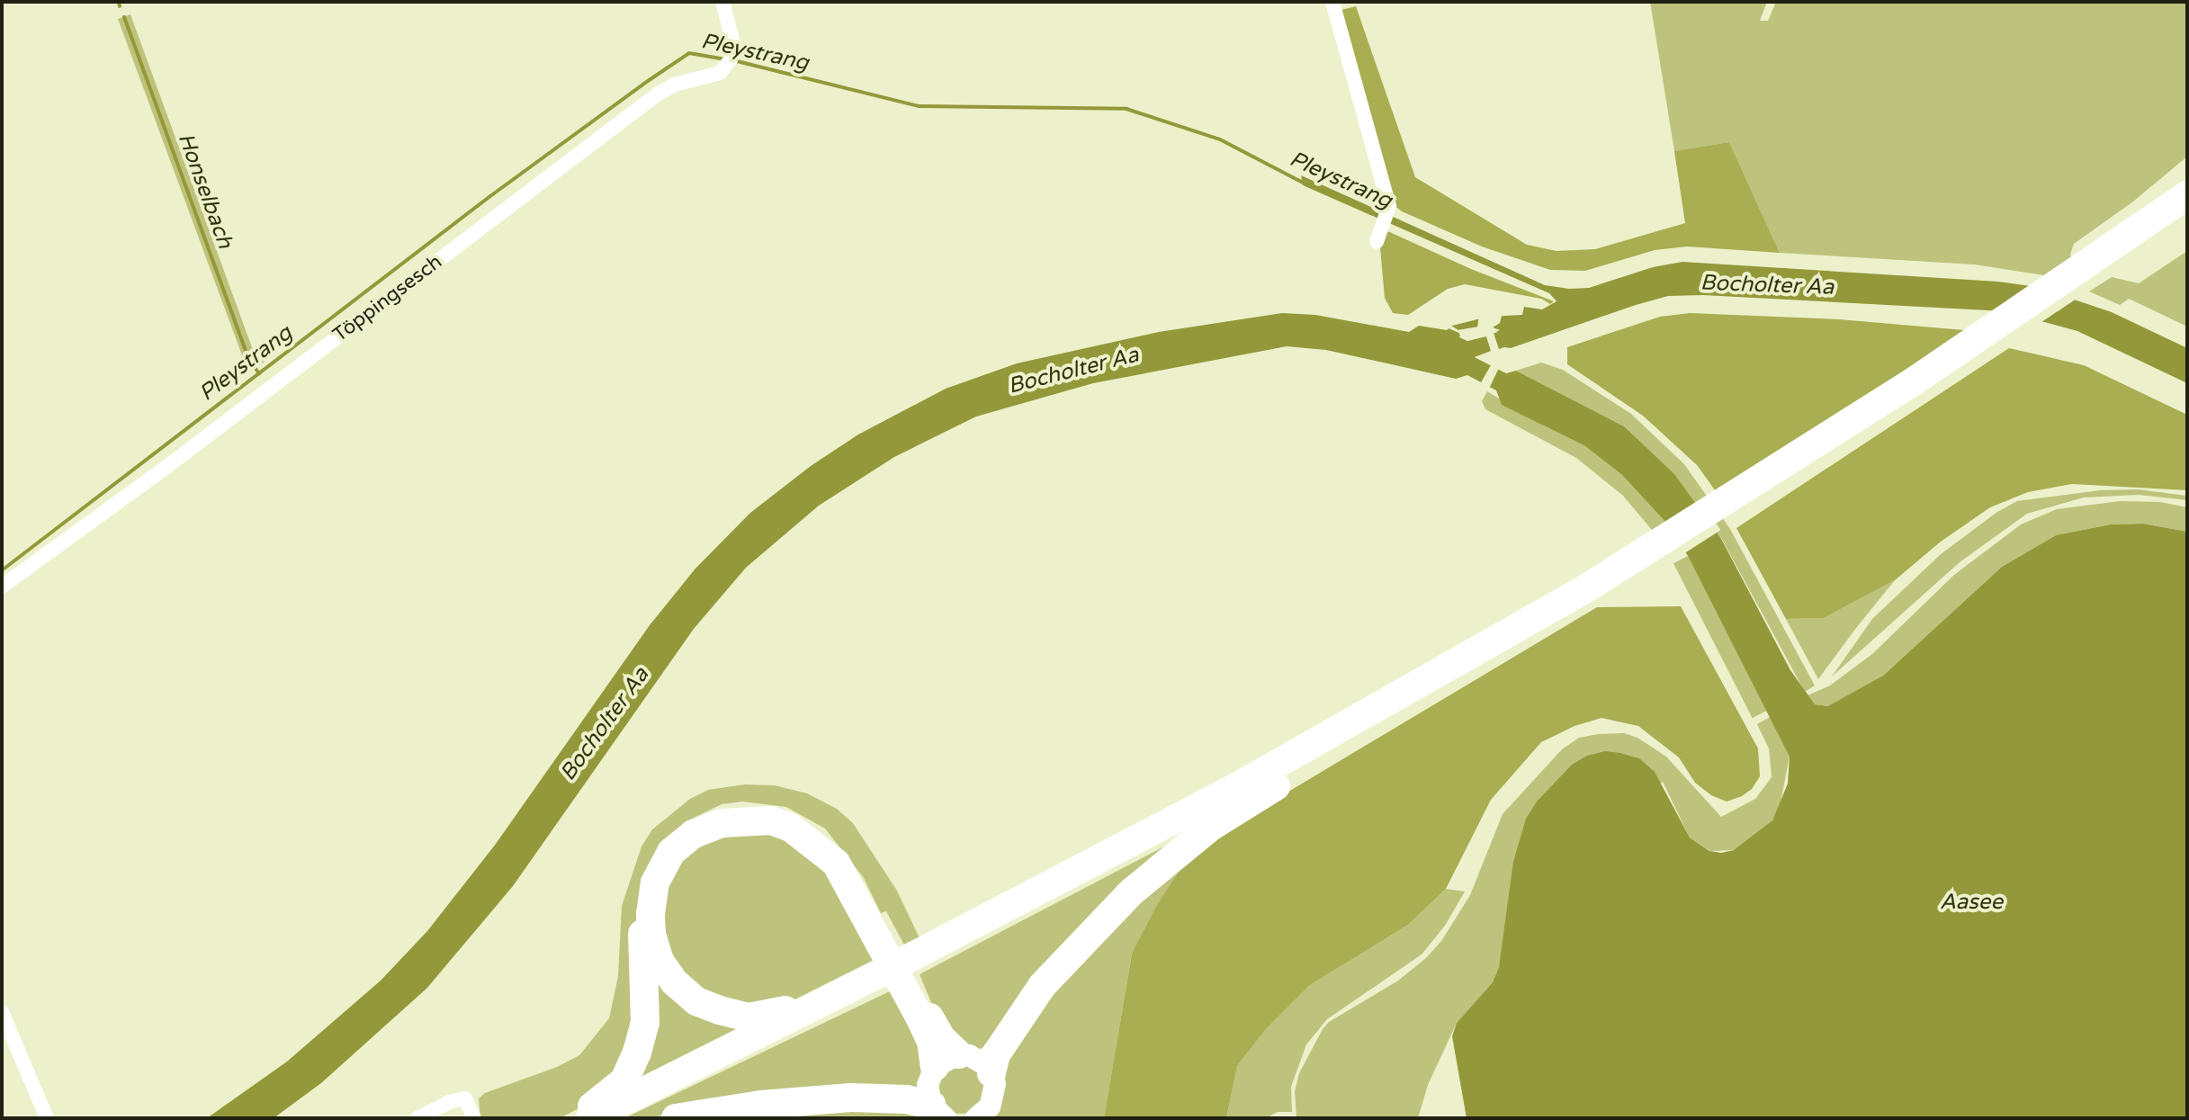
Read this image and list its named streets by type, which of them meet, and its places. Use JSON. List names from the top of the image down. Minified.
{"streets":{"street":["Töppingsesch"]},"water":["Pleystrang","Honselbach","Bocholter Aa","Aasee"]}
